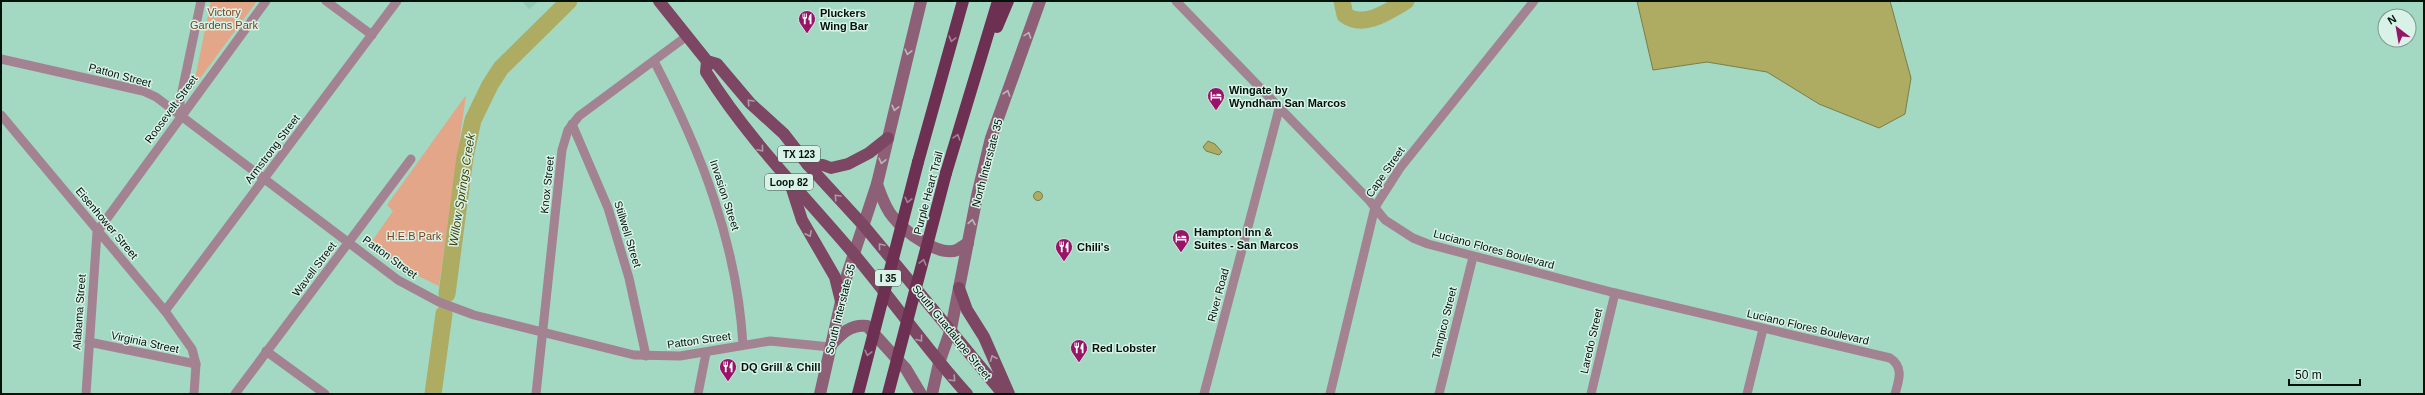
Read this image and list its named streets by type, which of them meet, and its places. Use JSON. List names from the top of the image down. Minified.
{"streets":{"highway":["Purple Heart Trail","I 35"],"main road":["TX 123","North Interstate 35","Loop 82","South Interstate 35","South Guadalupe Street"],"street":["Patton Street","Roosevelt Street","Armstrong Street","Cape Street","Knox Street","Invasion Street","Eisenhower Street","Stillwell Street","Luciano Flores Boulevard","Wavell Street","River Road","Alabama Street","Tampico Street","Laredo Street","Virginia Street"]},"crossings":[["Patton Street","Roosevelt Street"],["Patton Street","Armstrong Street"],["Patton Street","Knox Street"],["Patton Street","Invasion Street"],["Patton Street","Stillwell Street"],["Patton Street","Wavell Street"],["Patton Street","South Interstate 35"],["Roosevelt Street","Eisenhower Street"],["Roosevelt Street","Alabama Street"],["Armstrong Street","Eisenhower Street"],["North Interstate 35","South Guadalupe Street"],["Cape Street","Luciano Flores Boulevard"],["Loop 82","South Interstate 35"],["Loop 82","South Guadalupe Street"],["Knox Street","Invasion Street"],["Knox Street","Stillwell Street"],["Knox Street","South Guadalupe Street"],["Eisenhower Street","Alabama Street"],["Eisenhower Street","Virginia Street"],["Luciano Flores Boulevard","River Road"],["Luciano Flores Boulevard","Tampico Street"],["Luciano Flores Boulevard","Laredo Street"],["South Interstate 35","South Guadalupe Street"],["Alabama Street","Virginia Street"]],"water":["Willow Springs Creek"],"parks":["Victory Gardens Park","H.E.B Park"],"places":{"restaurant":["Pluckers Wing Bar","Chili's","Red Lobster","DQ Grill & Chill"],"hotel":["Wingate by Wyndham San Marcos","Hampton Inn & Suites - San Marcos"]},"scale_bar":"50 m","north":"top left"}
